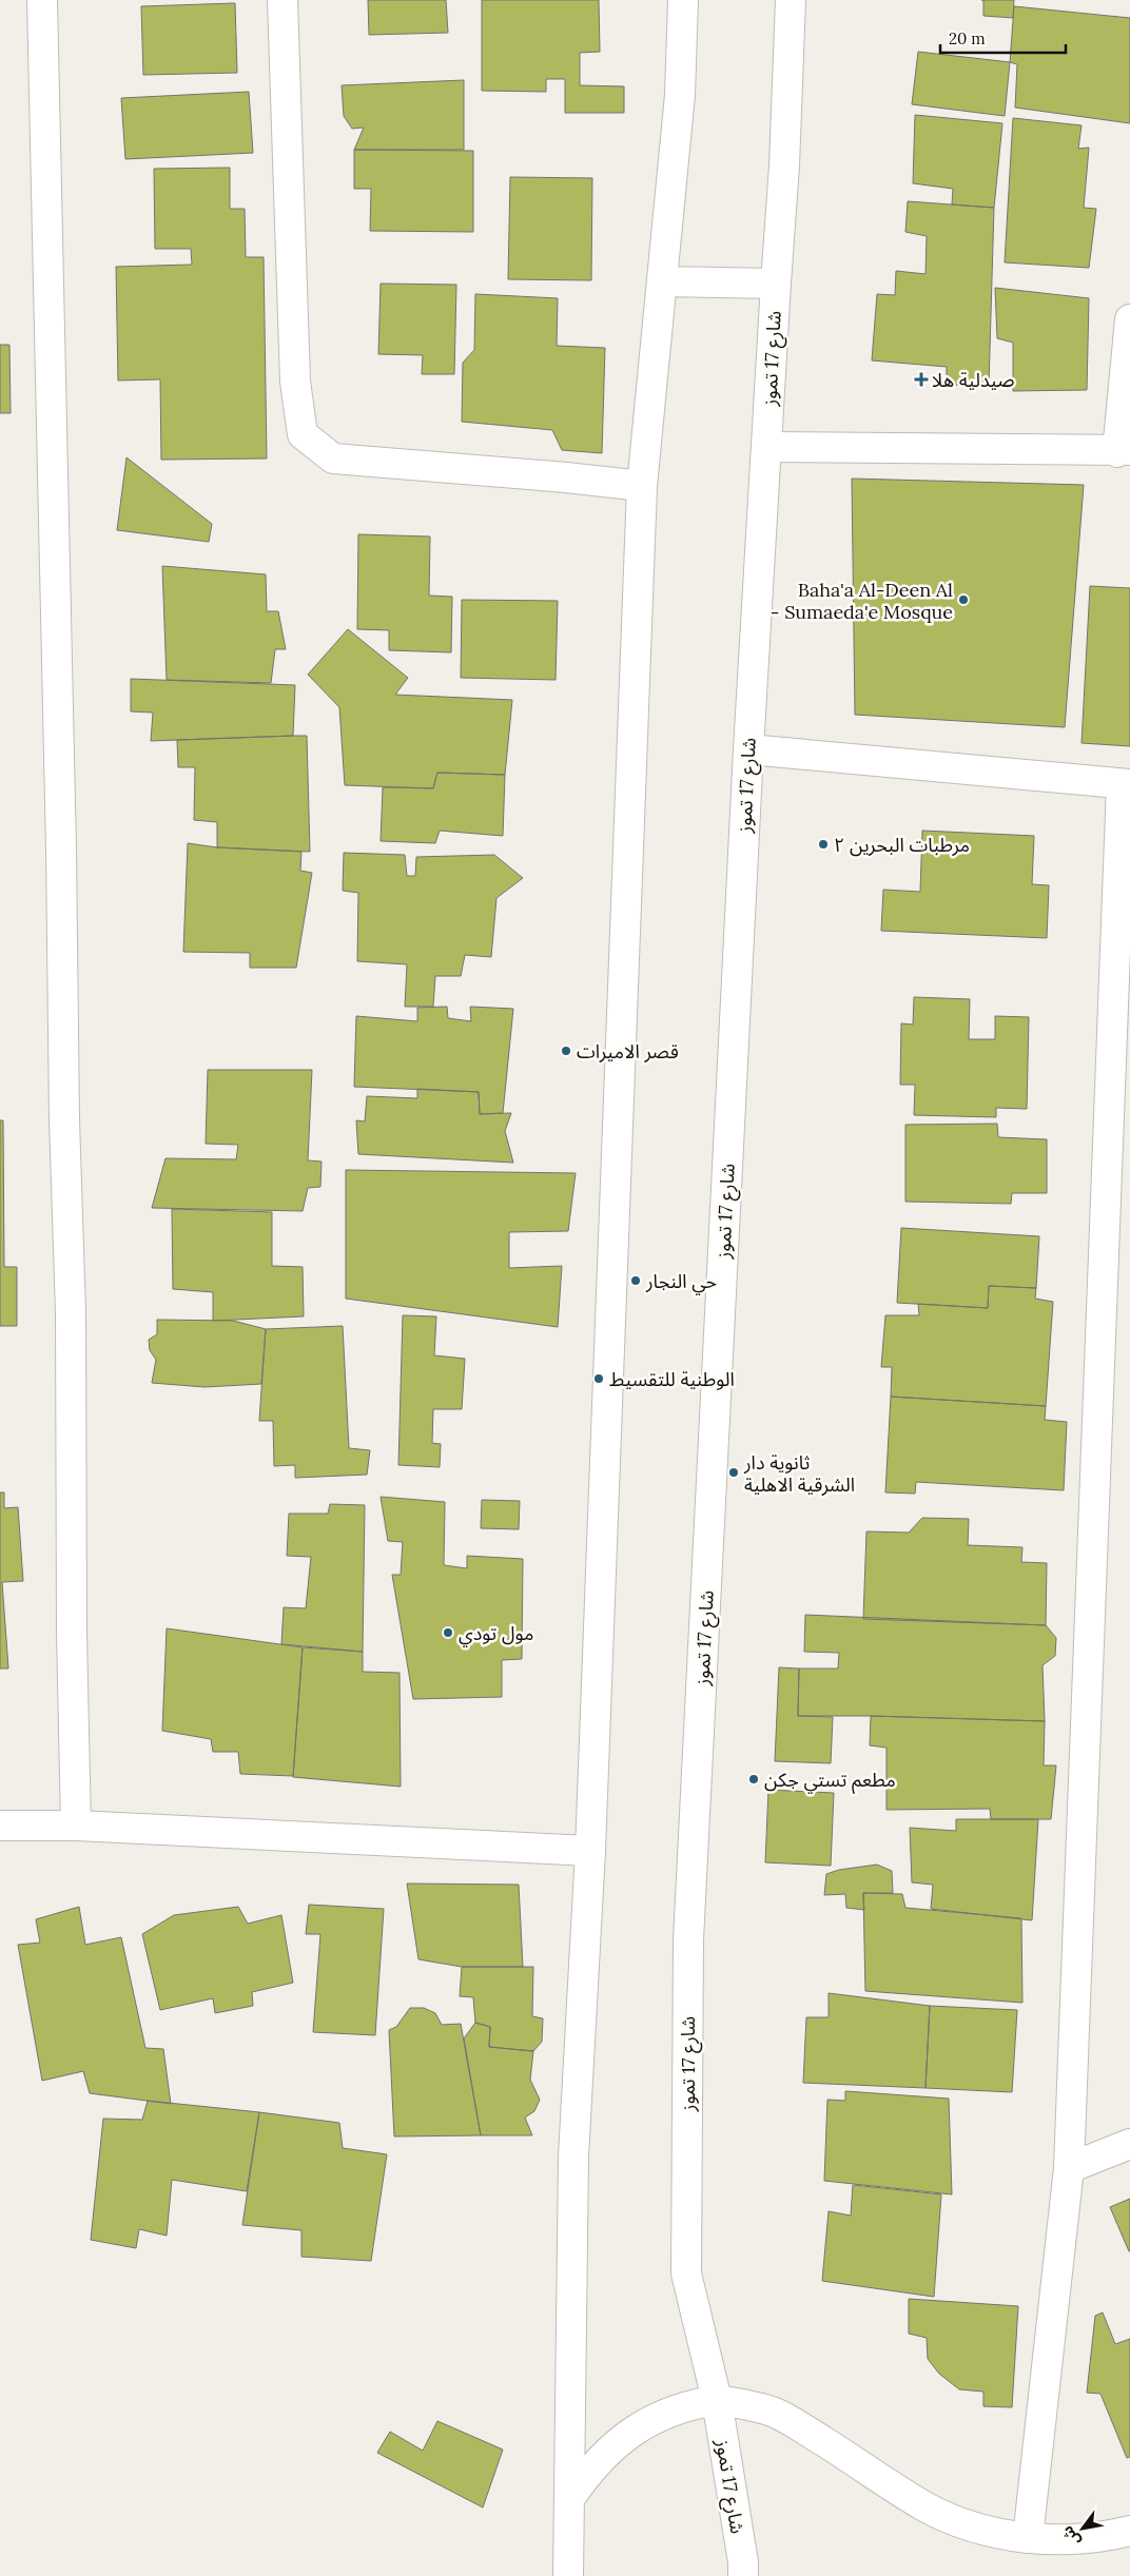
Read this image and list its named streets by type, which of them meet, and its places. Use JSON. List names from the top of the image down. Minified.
{"streets":{"street":["شارع 17 تموز"]},"places":{"health":["صيدلية هلا"],"other":["Baha'a Al-Deen Al - Sumaeda'e Mosque","مرطبات البحرين ٢","قصر الاميرات","حي النجار","الوطنية للتقسيط","ثانوية دار الشرقية الاهلية","مول تودي","مطعم تستي جكن"]},"scale_bar":"20 m","north":"bottom left"}
